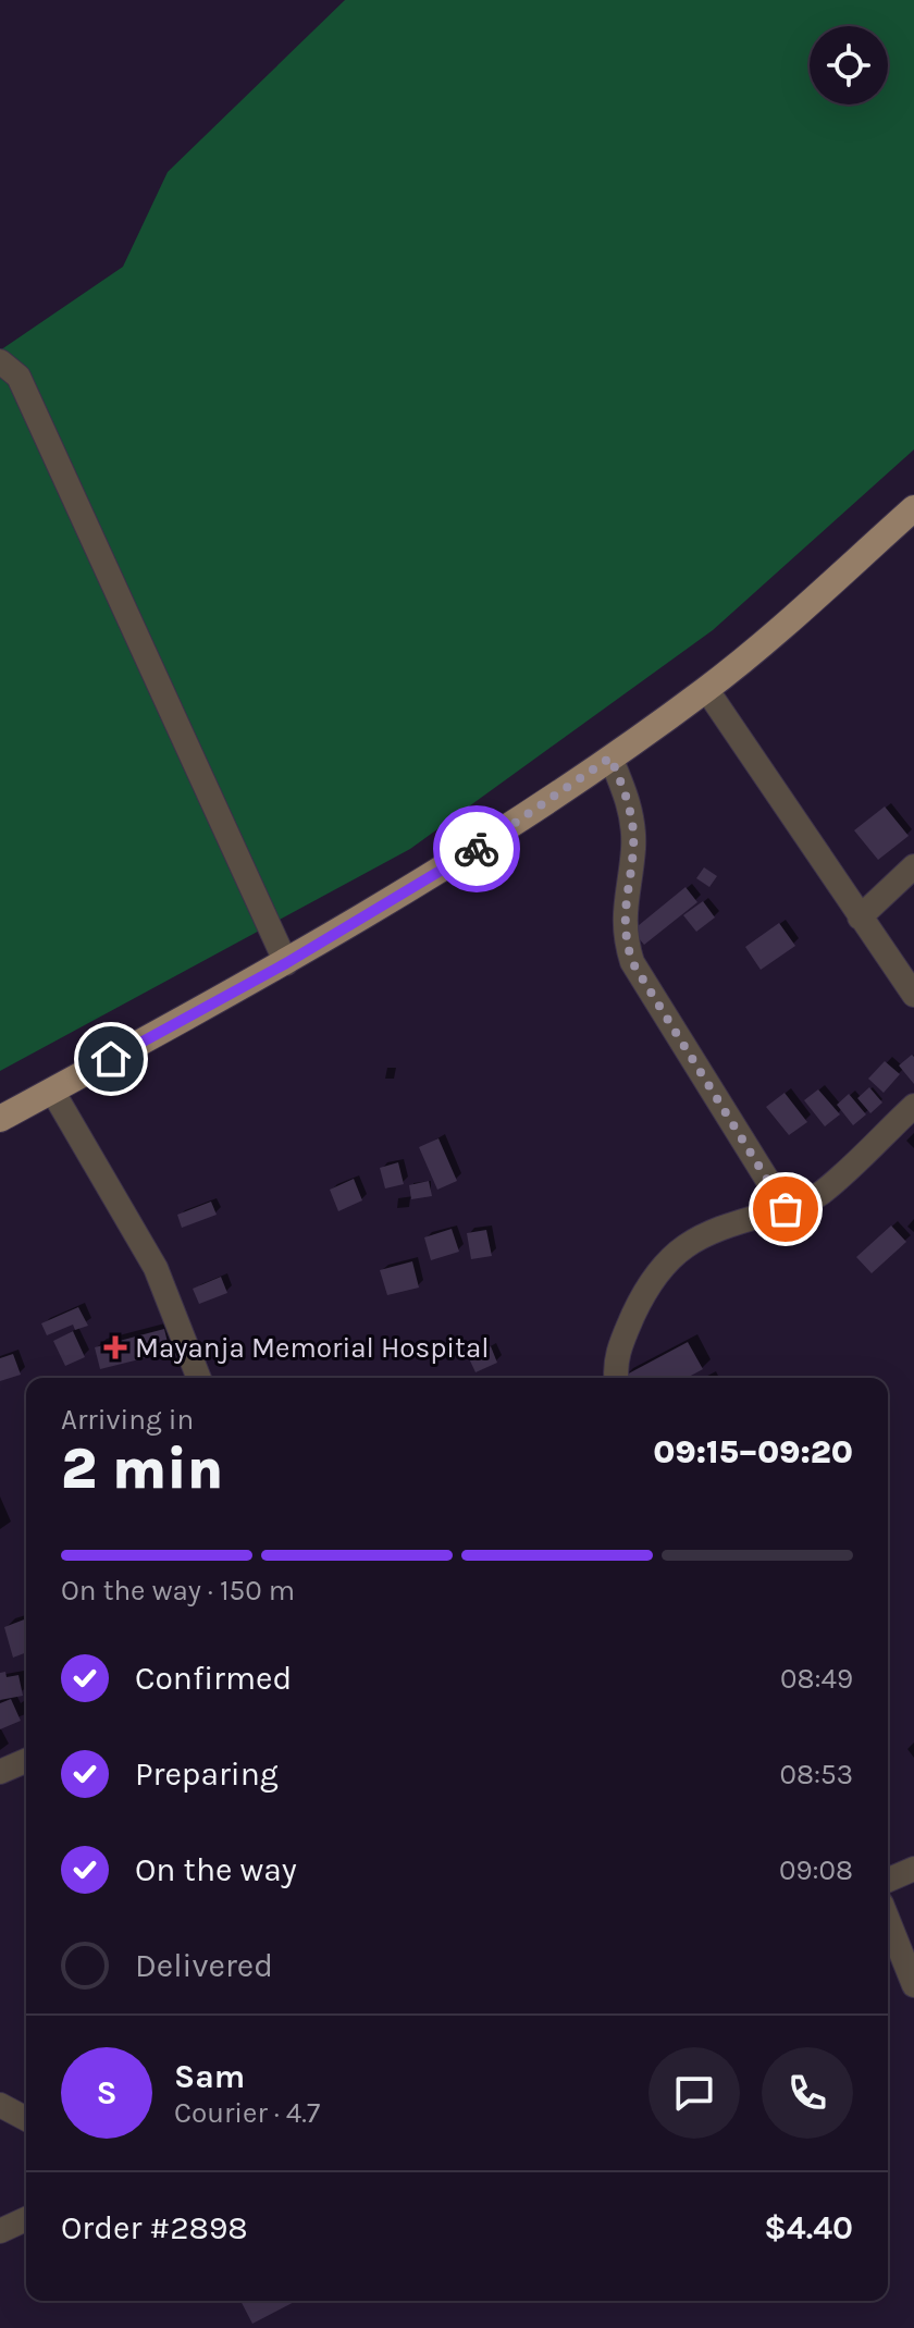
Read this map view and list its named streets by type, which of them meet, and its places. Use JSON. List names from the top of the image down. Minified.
{"places":{"health":["Mayanja Memorial Hospital"]},"page":{"heading":["2 min","Arriving in","09:15–09:20"],"panel":["Sam","Courier · 4.7","Order #2898","$4.40"],"bar":"On the way · 150 m","list":[["Confirmed","08:49"],["Preparing","08:53"],["On the way","09:08"],"Delivered"],"round":"S"}}
